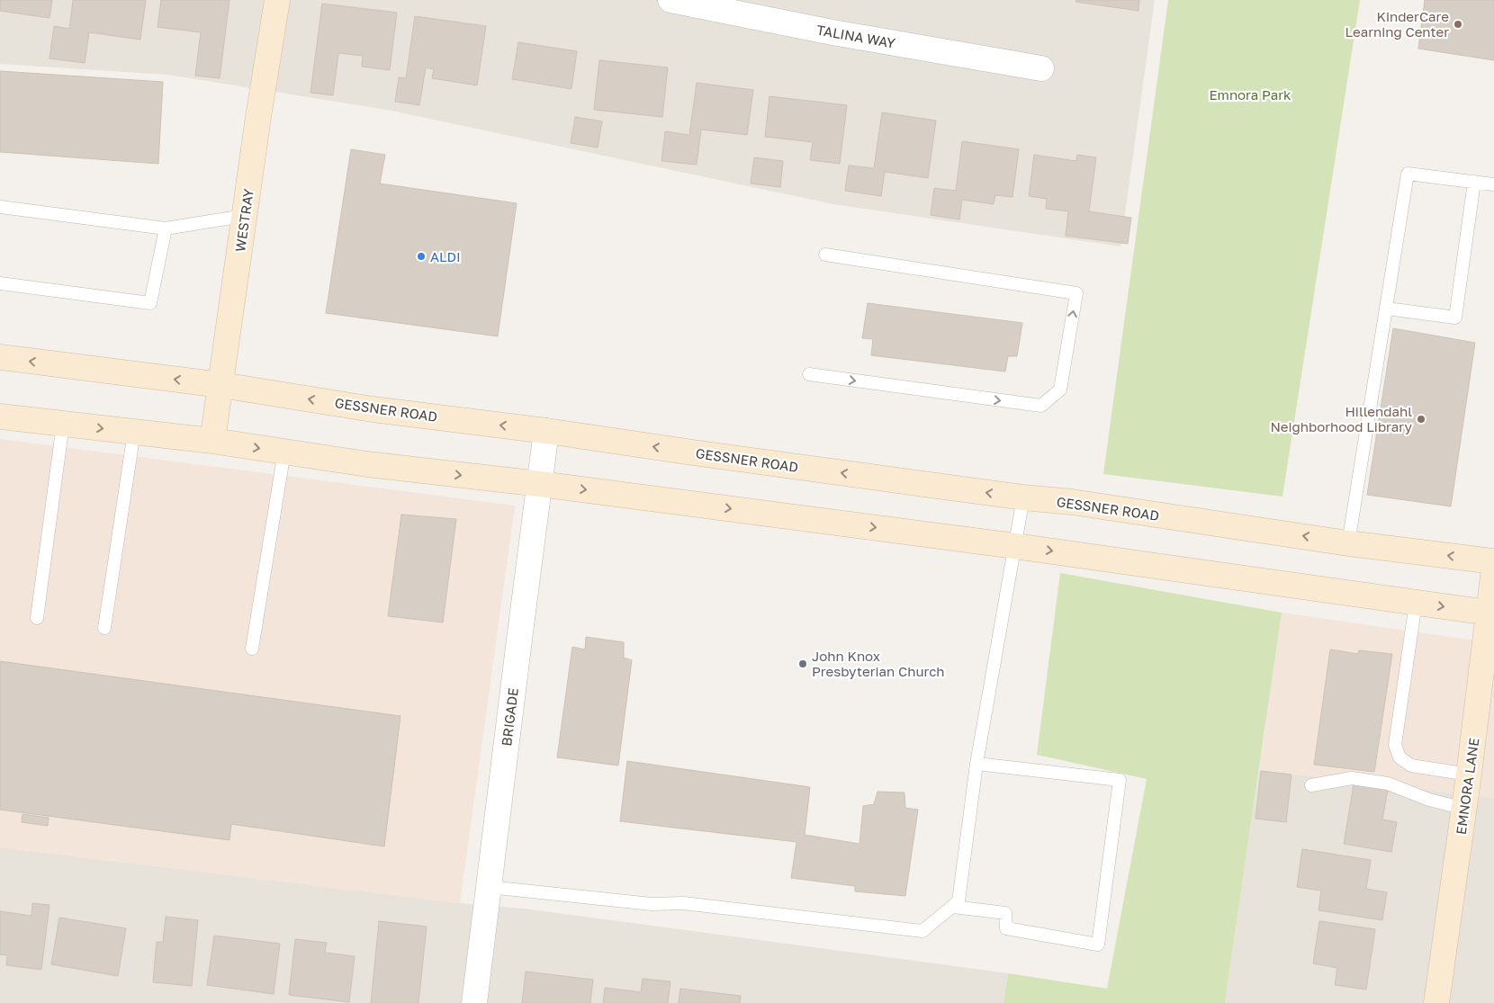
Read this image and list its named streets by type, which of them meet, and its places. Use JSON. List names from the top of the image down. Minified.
{"streets":{"main road":["WESTRAY","GESSNER ROAD","EMNORA LANE"],"street":["TALINA WAY","BRIGADE"]},"crossings":[["WESTRAY","GESSNER ROAD"],["GESSNER ROAD","BRIGADE"]],"parks":["Emnora Park"],"places":["KinderCare Learning Center","ALDI","Hillendahl Neighborhood Library","John Knox Presbyterian Church"]}
